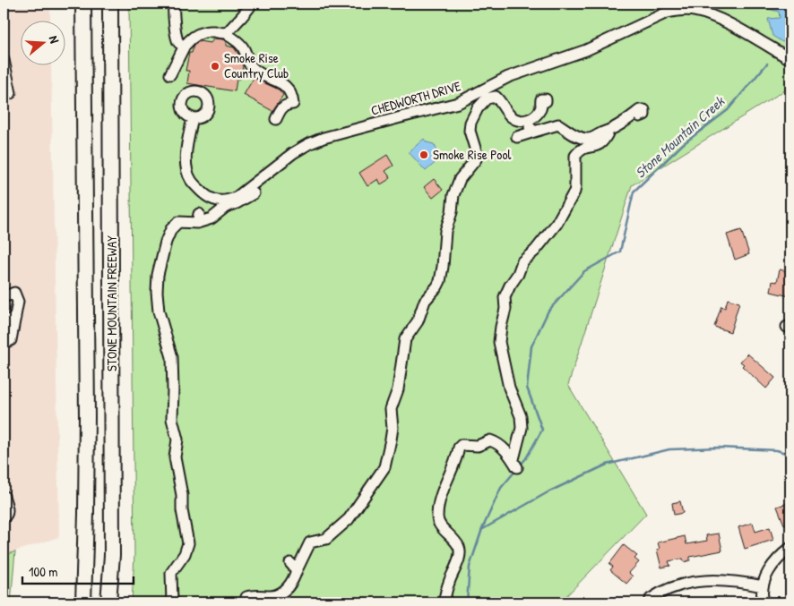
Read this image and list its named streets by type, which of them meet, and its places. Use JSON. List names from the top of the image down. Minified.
{"streets":{"highway":["STONE MOUNTAIN FREEWAY"],"street":["CHEDWORTH DRIVE"]},"water":["Stone Mountain Creek"],"places":["Smoke Rise Country Club","Smoke Rise Pool"],"scale_bar":"100 m","north":"right"}
